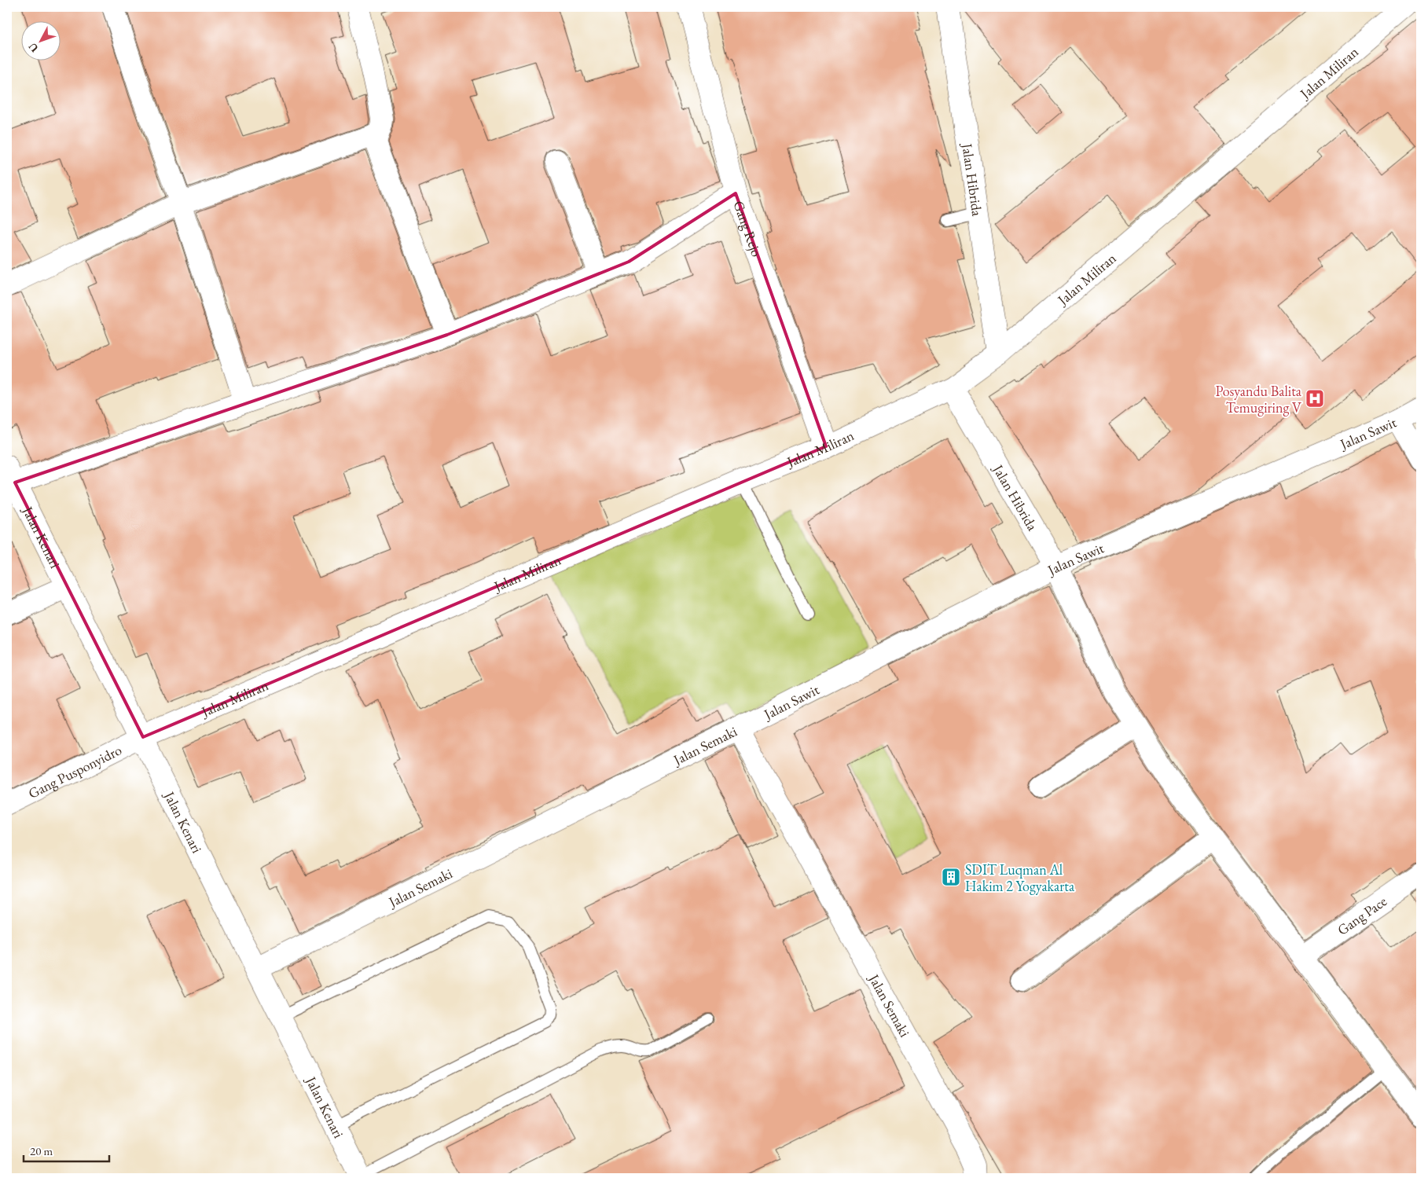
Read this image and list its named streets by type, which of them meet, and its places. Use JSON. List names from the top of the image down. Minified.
{"streets":{"street":["Jalan Miliran","Jalan Hibrida","Gang Rejo","Jalan Sawit","Jalan Kenari","Jalan Semaki","Gang Pusponyidro","Gang Pace"]},"crossings":[["Jalan Miliran","Jalan Hibrida"],["Jalan Miliran","Gang Rejo"],["Jalan Miliran","Jalan Kenari"],["Jalan Miliran","Gang Pusponyidro"],["Jalan Hibrida","Jalan Sawit"],["Jalan Hibrida","Gang Pace"],["Jalan Sawit","Jalan Semaki"],["Jalan Kenari","Jalan Semaki"],["Jalan Kenari","Gang Pusponyidro"]],"places":{"hospital":["Posyandu Balita Temugiring V"],"building":["SDIT Luqman Al Hakim 2 Yogyakarta"]},"scale_bar":"20 m","north":"bottom left"}
